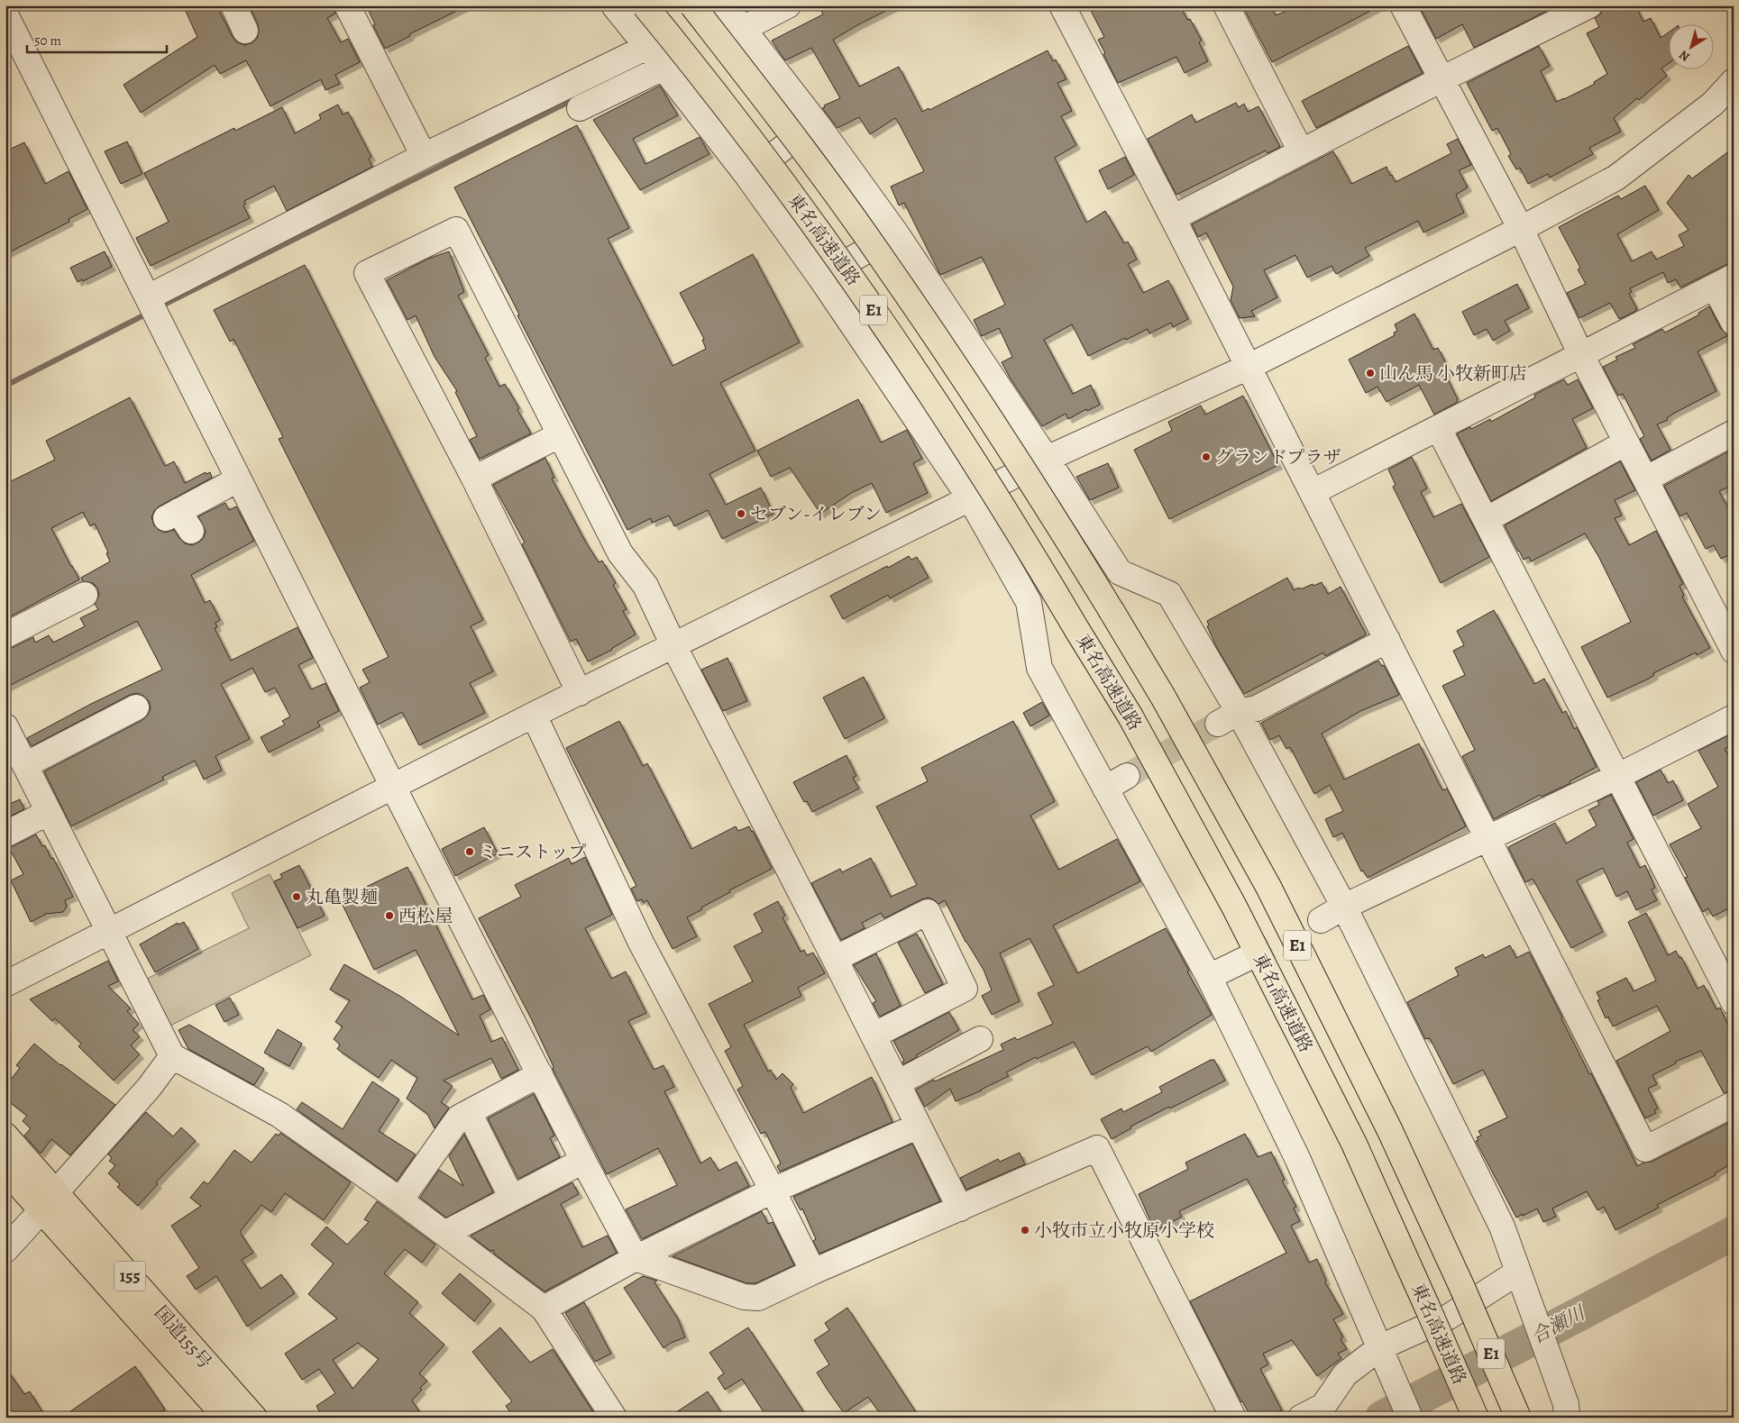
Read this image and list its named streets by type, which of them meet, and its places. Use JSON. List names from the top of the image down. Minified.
{"streets":{"highway":["東名高速道路","E1","155","国道155号"]},"water":["合瀬川"],"places":["山ん馬 小牧新町店","グランドプラザ","セブン-イレブン","ミニストップ","丸亀製麺","西松屋","小牧市立小牧原小学校"],"scale_bar":"50 m","north":"bottom left"}
